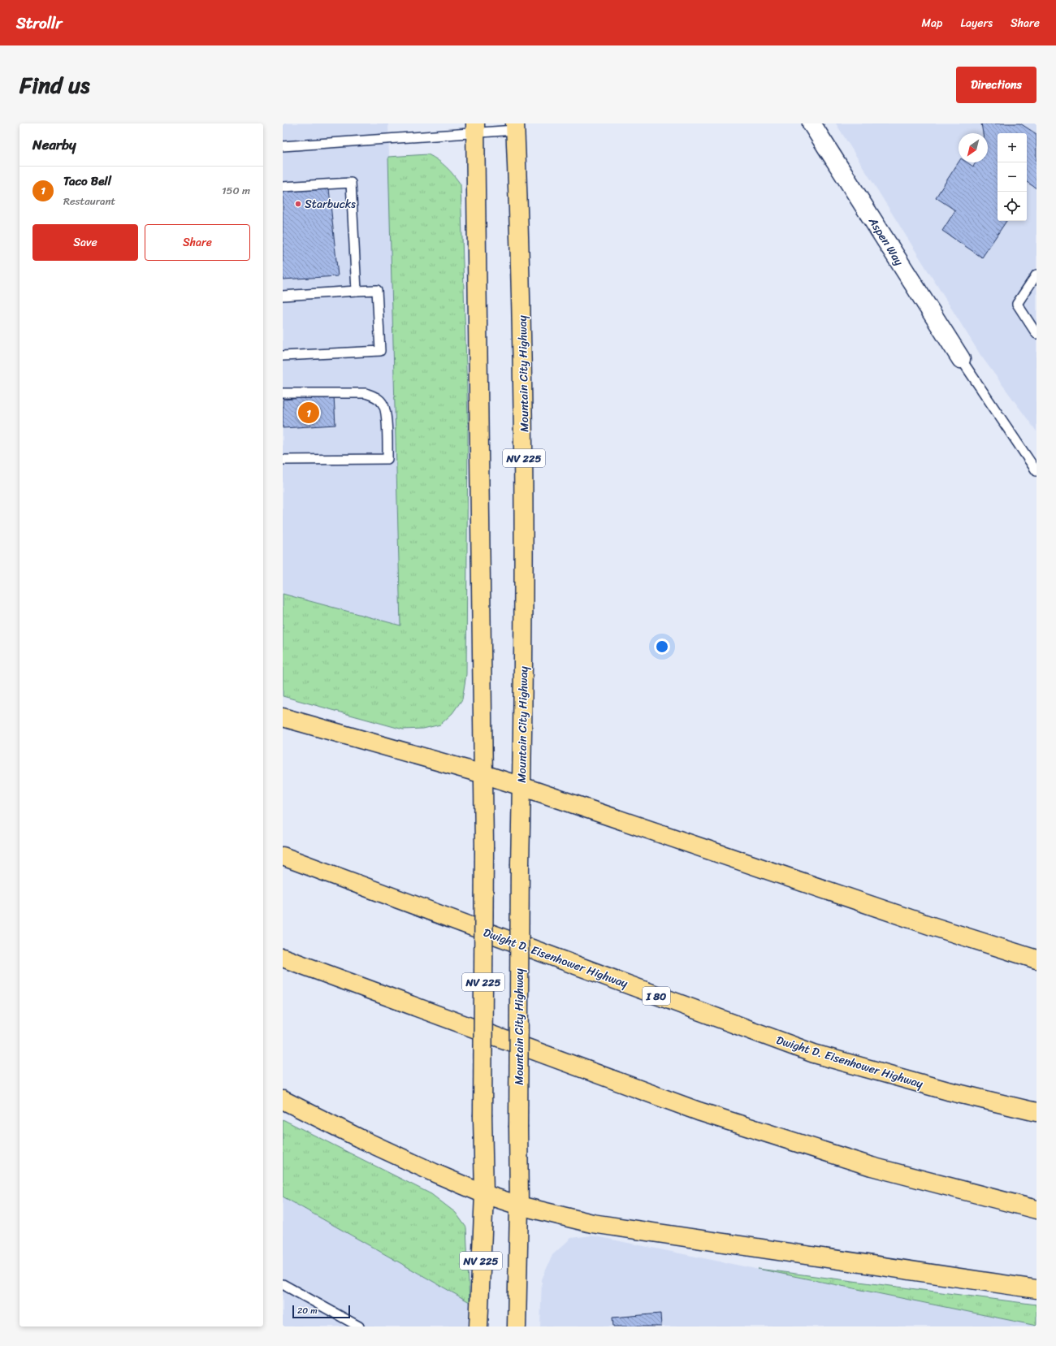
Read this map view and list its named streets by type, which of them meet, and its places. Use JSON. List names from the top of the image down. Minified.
{"streets":{"main road":["Mountain City Highway","NV 225","Dwight D. Eisenhower Highway","I 80"],"street":["Aspen Way"]},"places":["Starbucks"],"scale_bar":"20 m","north":"bottom left","page":{"header":"Strollr","nav":["Map","Layers","Share"],"title":"Find us","buttons":["Directions",["Save","Share"]],"heading":"Nearby","map_buttons":["+","−"],"list":[{"mark":"1","name":"Taco Bell","note":"Restaurant","value":"150 m"}],"pins":"1","scale":"20 m"}}
